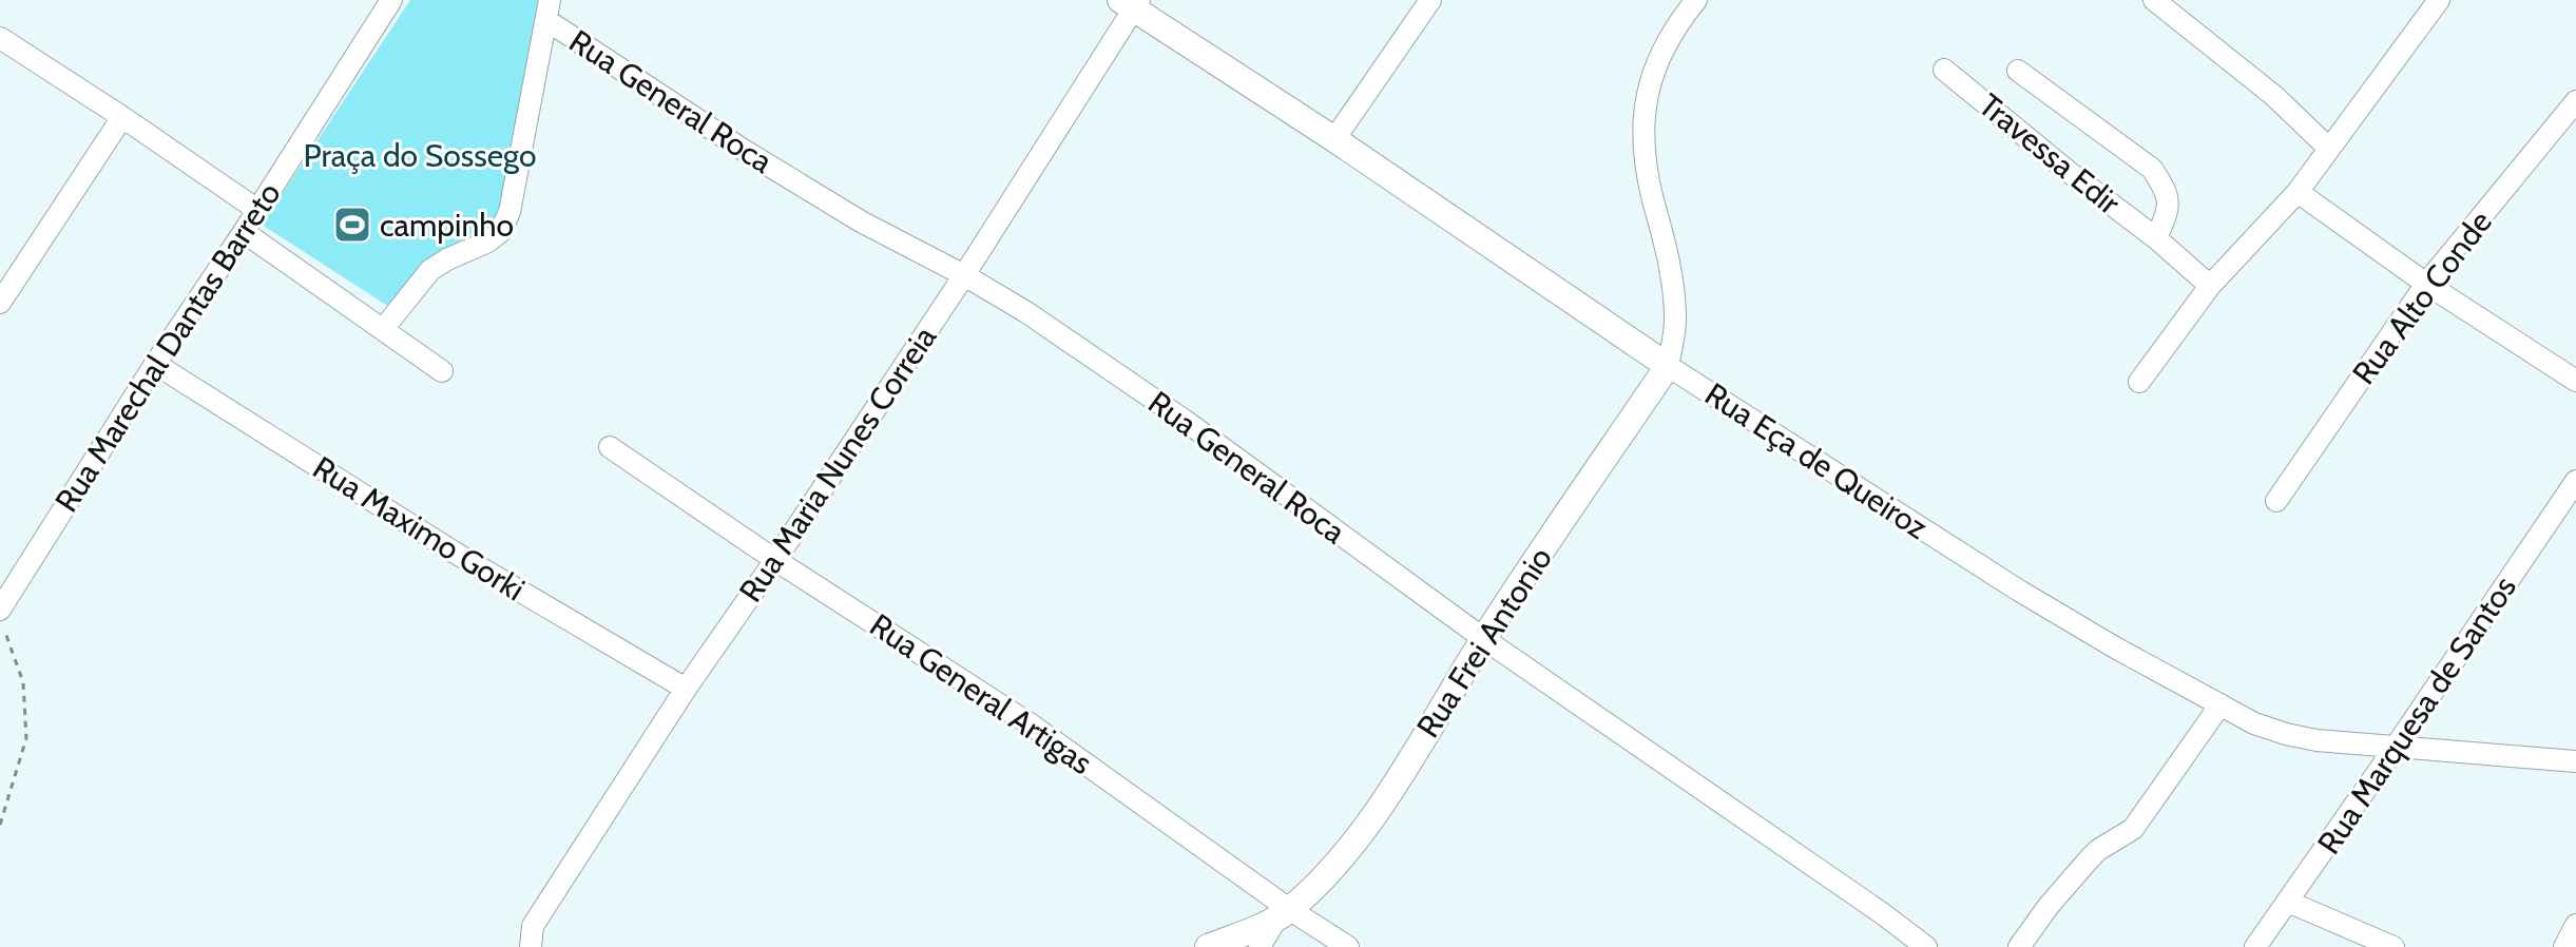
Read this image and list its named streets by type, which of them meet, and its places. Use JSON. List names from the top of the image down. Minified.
{"streets":{"street":["Rua General Roca","Travessa Edir","Rua Alto Conde","Rua Marechal Dantas Barreto","Rua Eça de Queiroz","Rua Maria Nunes Correia","Rua Maximo Gorki","Rua Frei Antonio","Rua General Artigas","Rua Marquesa de Santos"]},"crossings":[["Rua General Roca","Rua Maria Nunes Correia"],["Rua General Roca","Rua Frei Antonio"],["Rua Marechal Dantas Barreto","Rua Maximo Gorki"],["Rua Eça de Queiroz","Rua Maria Nunes Correia"],["Rua Eça de Queiroz","Rua Frei Antonio"],["Rua Eça de Queiroz","Rua Marquesa de Santos"],["Rua Maria Nunes Correia","Rua Maximo Gorki"],["Rua Maria Nunes Correia","Rua General Artigas"],["Rua Frei Antonio","Rua General Artigas"]],"parks":["Praça do Sossego"],"places":{"sports":["campinho"]}}
